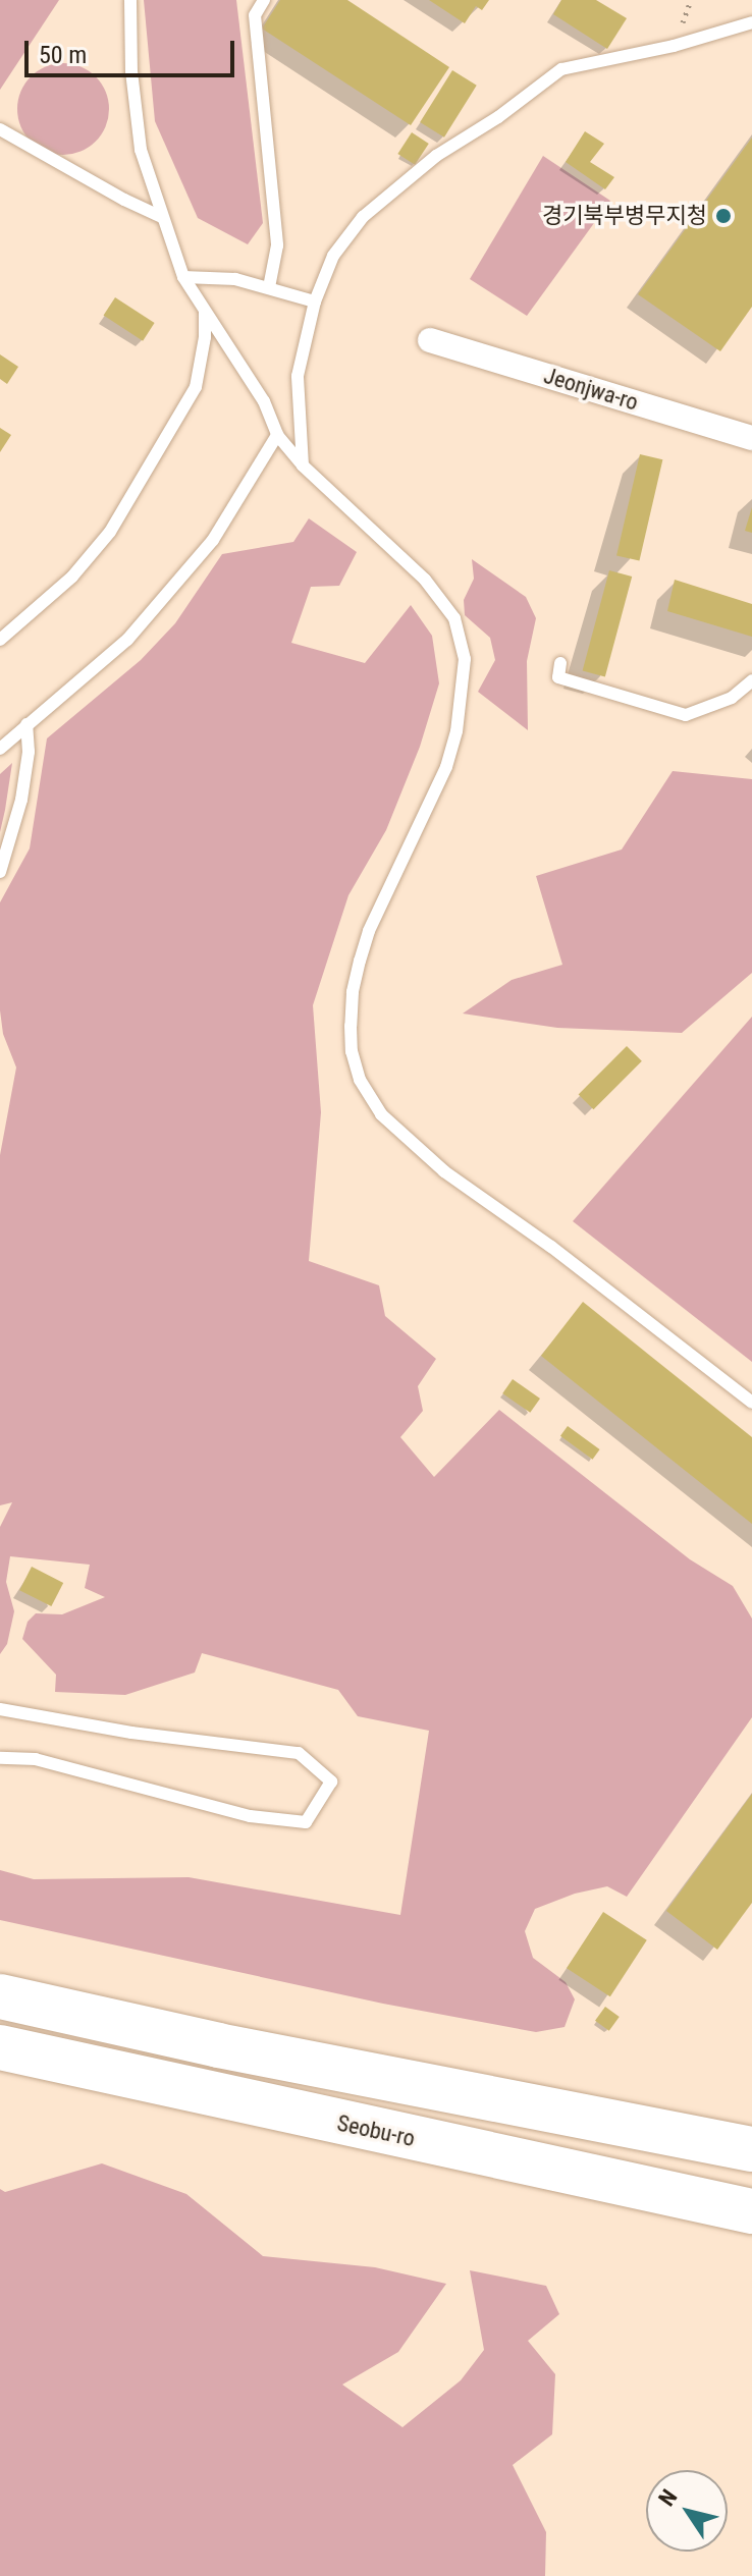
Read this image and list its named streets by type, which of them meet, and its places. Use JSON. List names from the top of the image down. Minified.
{"streets":{"highway":["Seobu-ro"],"street":["Jeonjwa-ro"]},"places":["경기북부병무지청"],"scale_bar":"50 m","north":"top left"}
